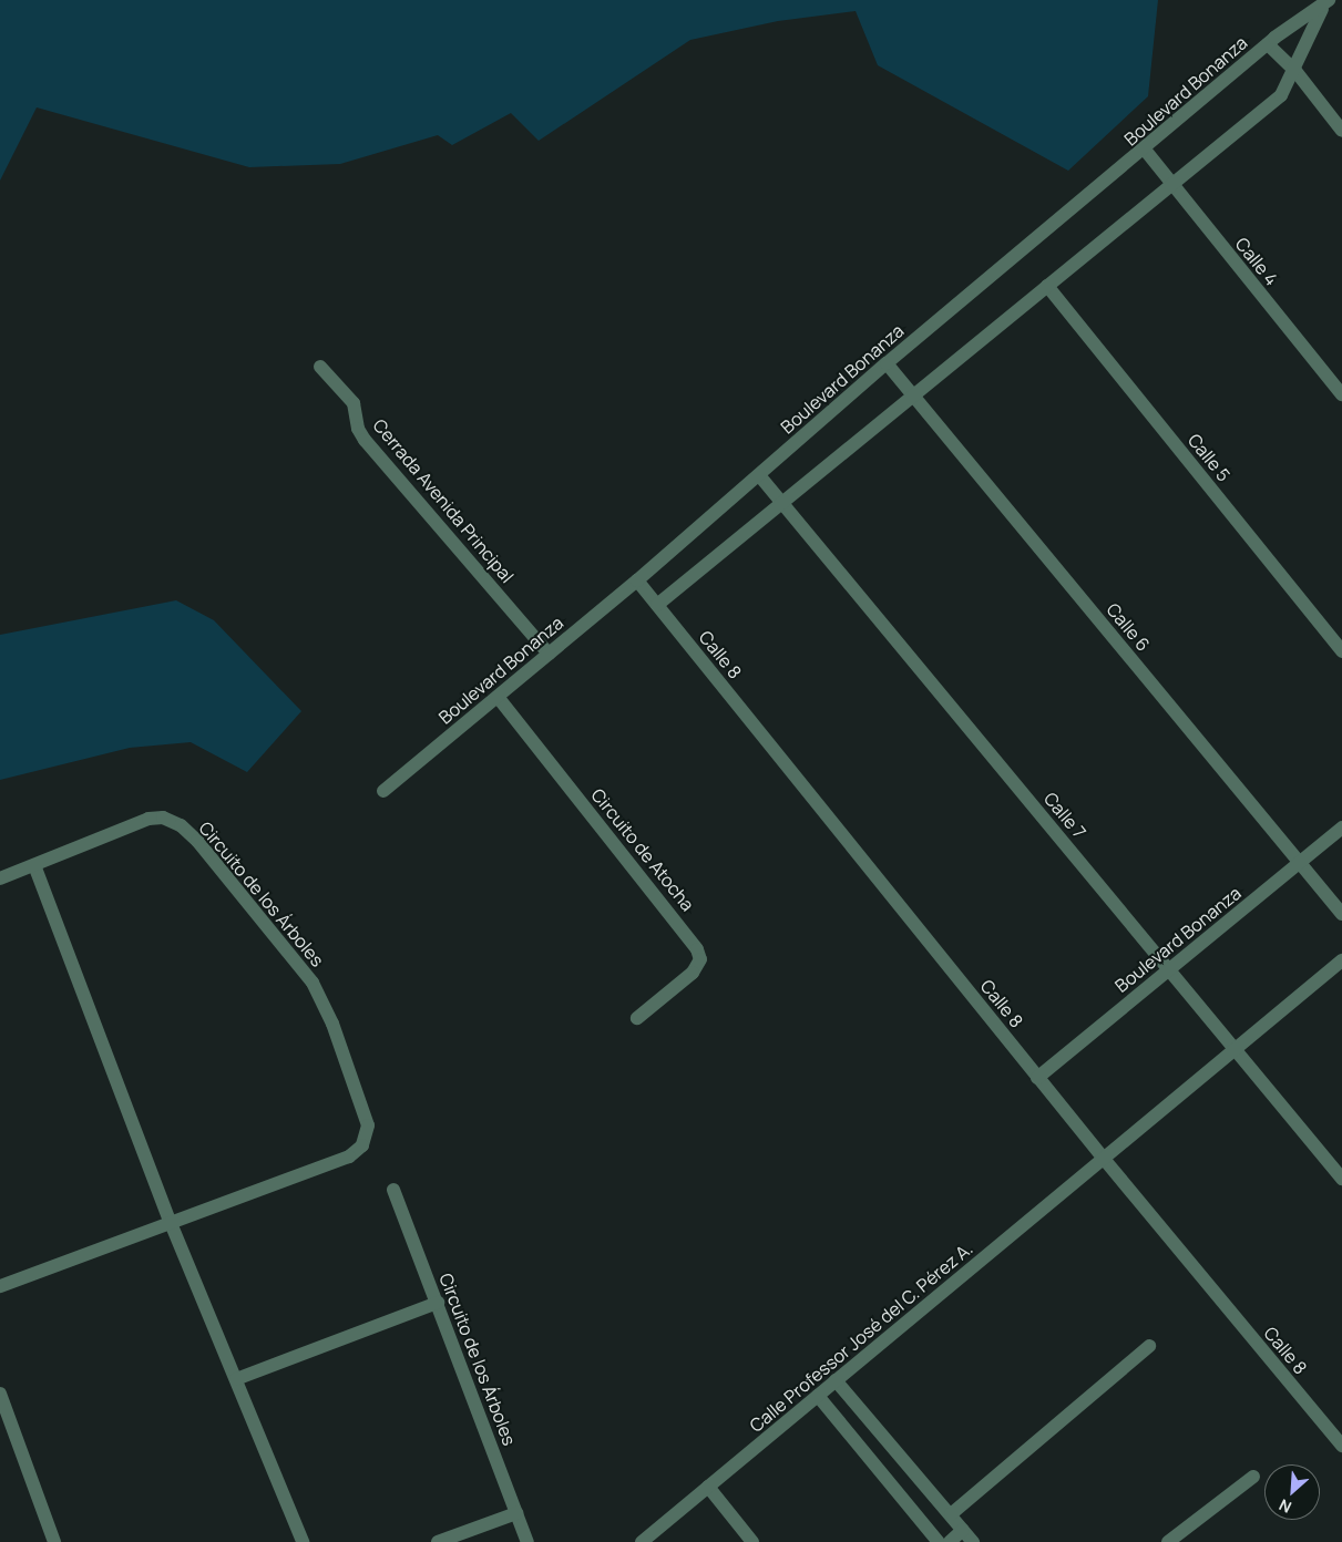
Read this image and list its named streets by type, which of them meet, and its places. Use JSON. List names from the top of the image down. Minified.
{"streets":{"street":["Boulevard Bonanza","Calle 4","Calle 5","Cerrada Avenida Principal","Calle 6","Calle 8","Calle 7","Circuito de Atocha","Circuito de los Árboles","Calle Professor José del C. Pérez A."]},"crossings":[["Boulevard Bonanza","Calle 4"],["Boulevard Bonanza","Calle 5"],["Boulevard Bonanza","Cerrada Avenida Principal"],["Boulevard Bonanza","Calle 6"],["Boulevard Bonanza","Calle 8"],["Boulevard Bonanza","Calle 7"],["Boulevard Bonanza","Circuito de Atocha"],["Calle 8","Calle Professor José del C. Pérez A."]],"north":"bottom left"}
